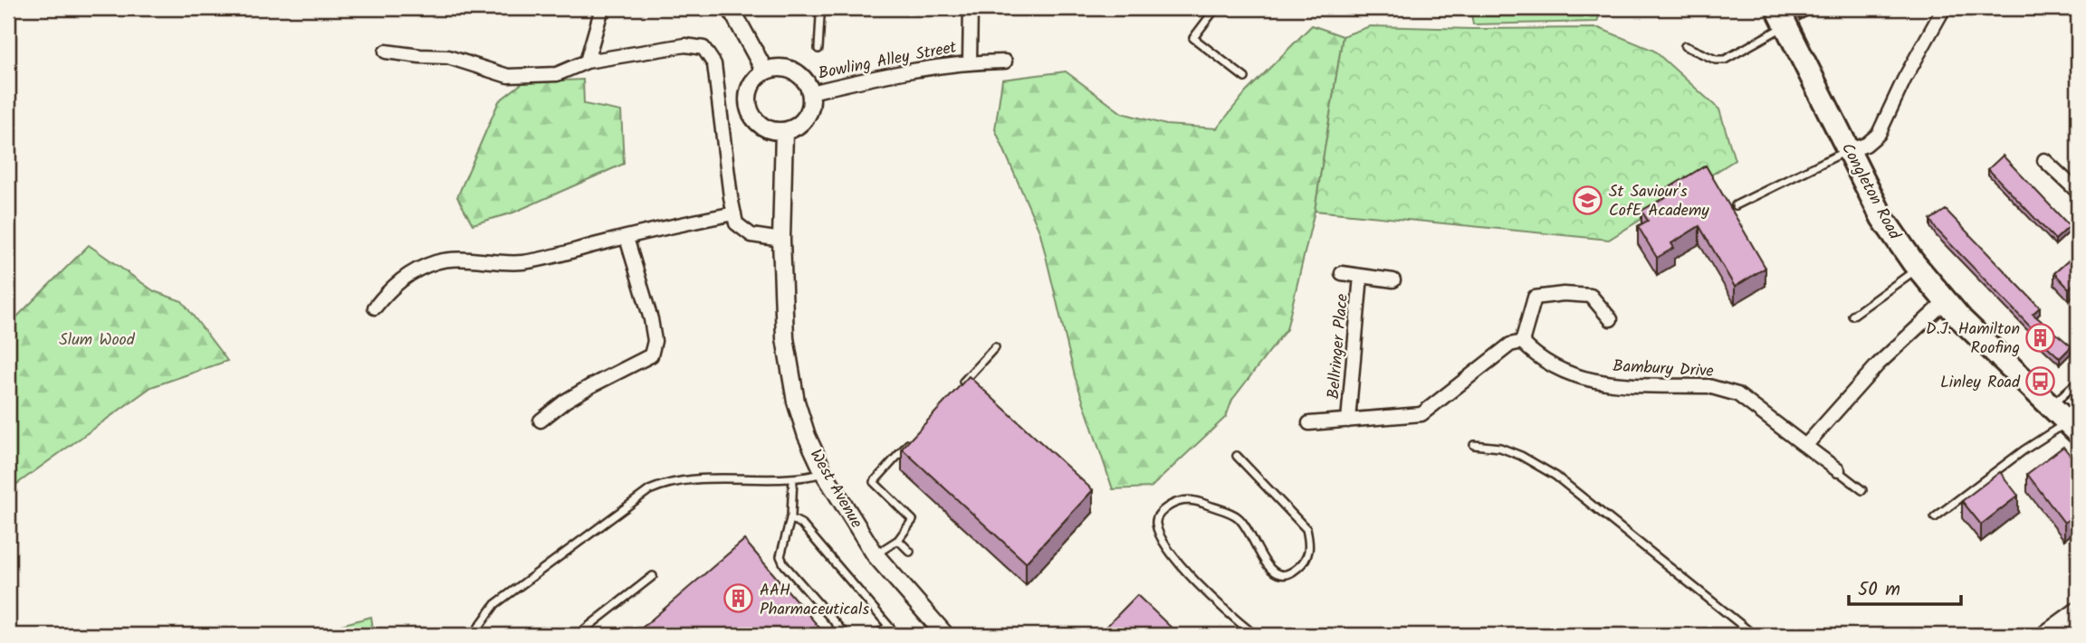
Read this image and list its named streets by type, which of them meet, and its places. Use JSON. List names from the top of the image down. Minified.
{"streets":{"highway":["Congleton Road"],"street":["Bowling Alley Street","Bellringer Place","Bambury Drive","West Avenue"]},"crossings":[["Bowling Alley Street","West Avenue"]],"parks":["Slum Wood"],"places":{"school or university":["St Saviour's CofE Academy"],"building":["D.J. Hamilton Roofing","AAH Pharmaceuticals"],"bus stop":["Linley Road"]},"scale_bar":"50 m"}
